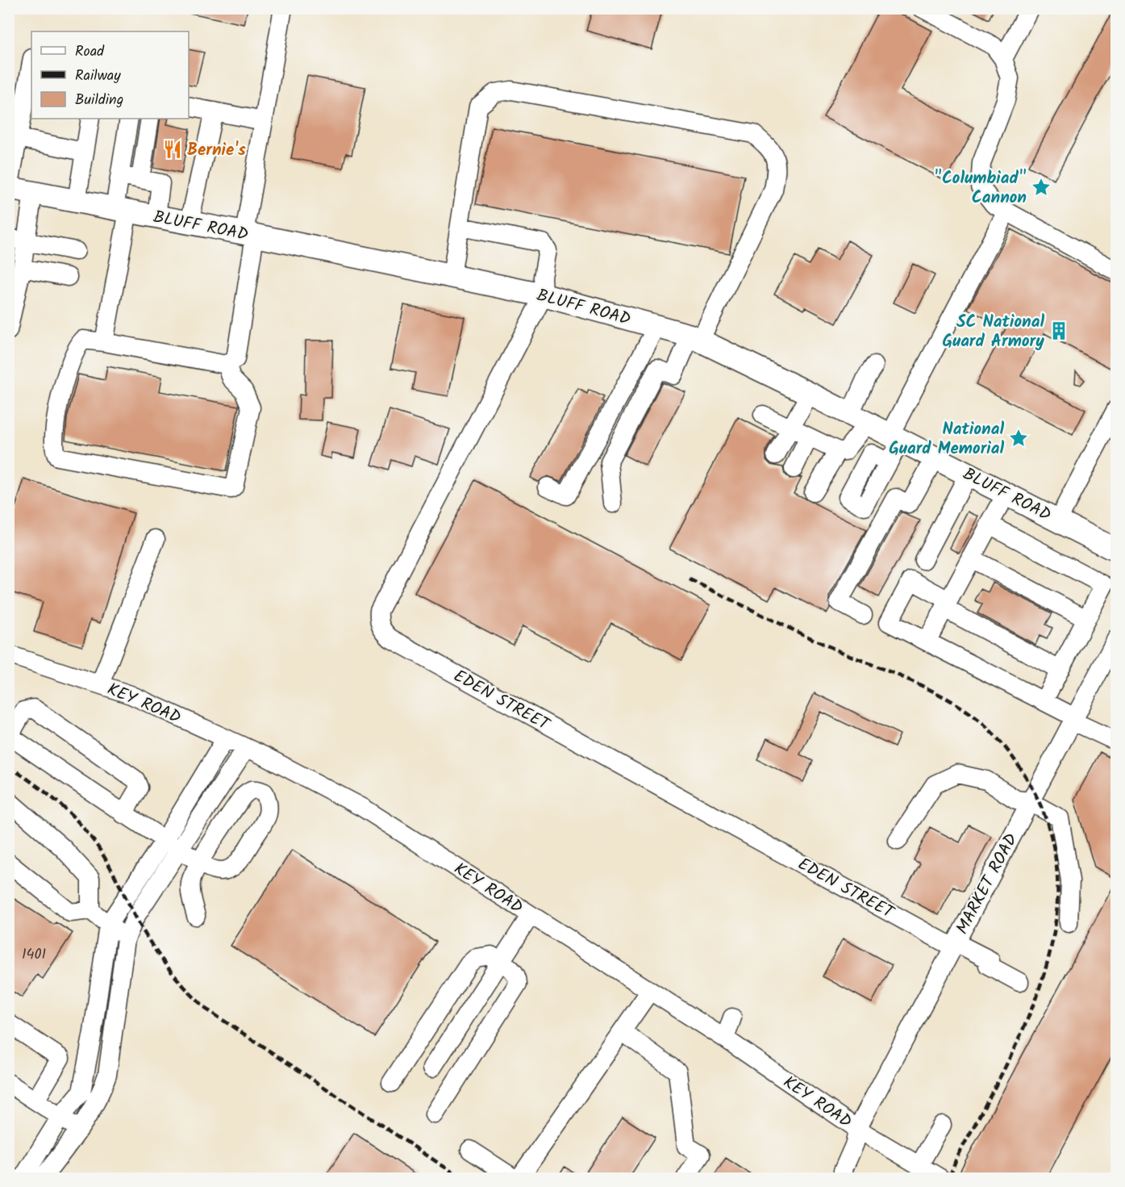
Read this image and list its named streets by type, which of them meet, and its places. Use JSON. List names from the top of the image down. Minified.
{"streets":{"main road":["BLUFF ROAD"],"street":["EDEN STREET","KEY ROAD","MARKET ROAD"]},"crossings":[["BLUFF ROAD","EDEN STREET"],["EDEN STREET","MARKET ROAD"],["KEY ROAD","MARKET ROAD"]],"places":{"restaurant":["Bernie's"],"place":["\"Columbiad\" Cannon","National Guard Memorial"],"building":["SC National Guard Armory"]},"house_numbers":["1401"],"legend":["Road","Railway","Building"]}
